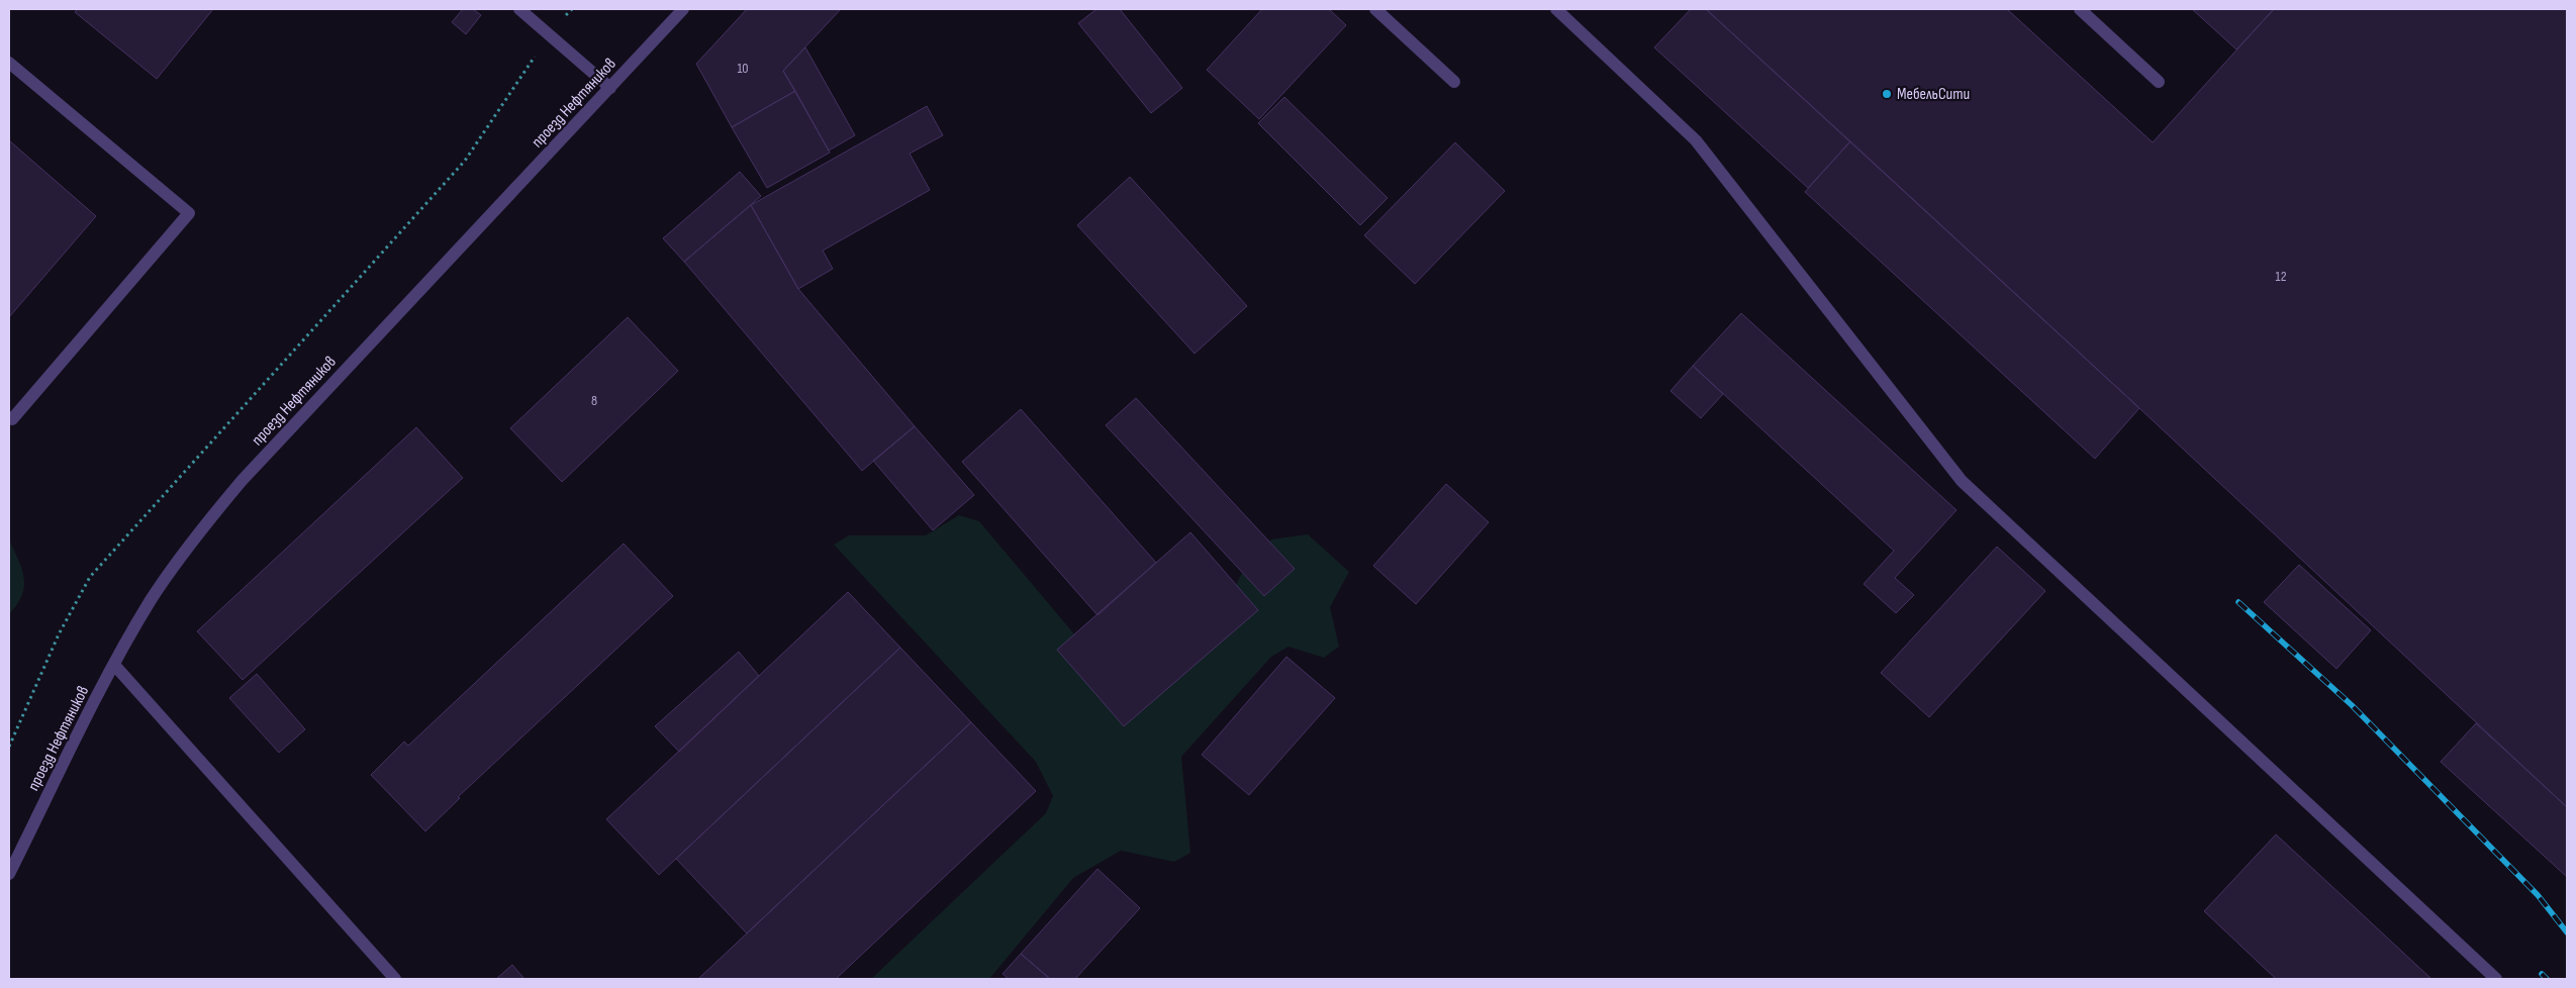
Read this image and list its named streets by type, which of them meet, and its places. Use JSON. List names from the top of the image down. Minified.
{"streets":{"street":["проезд Нефтяников"]},"places":["МебельСити"],"house_numbers":["10","12","8"]}
